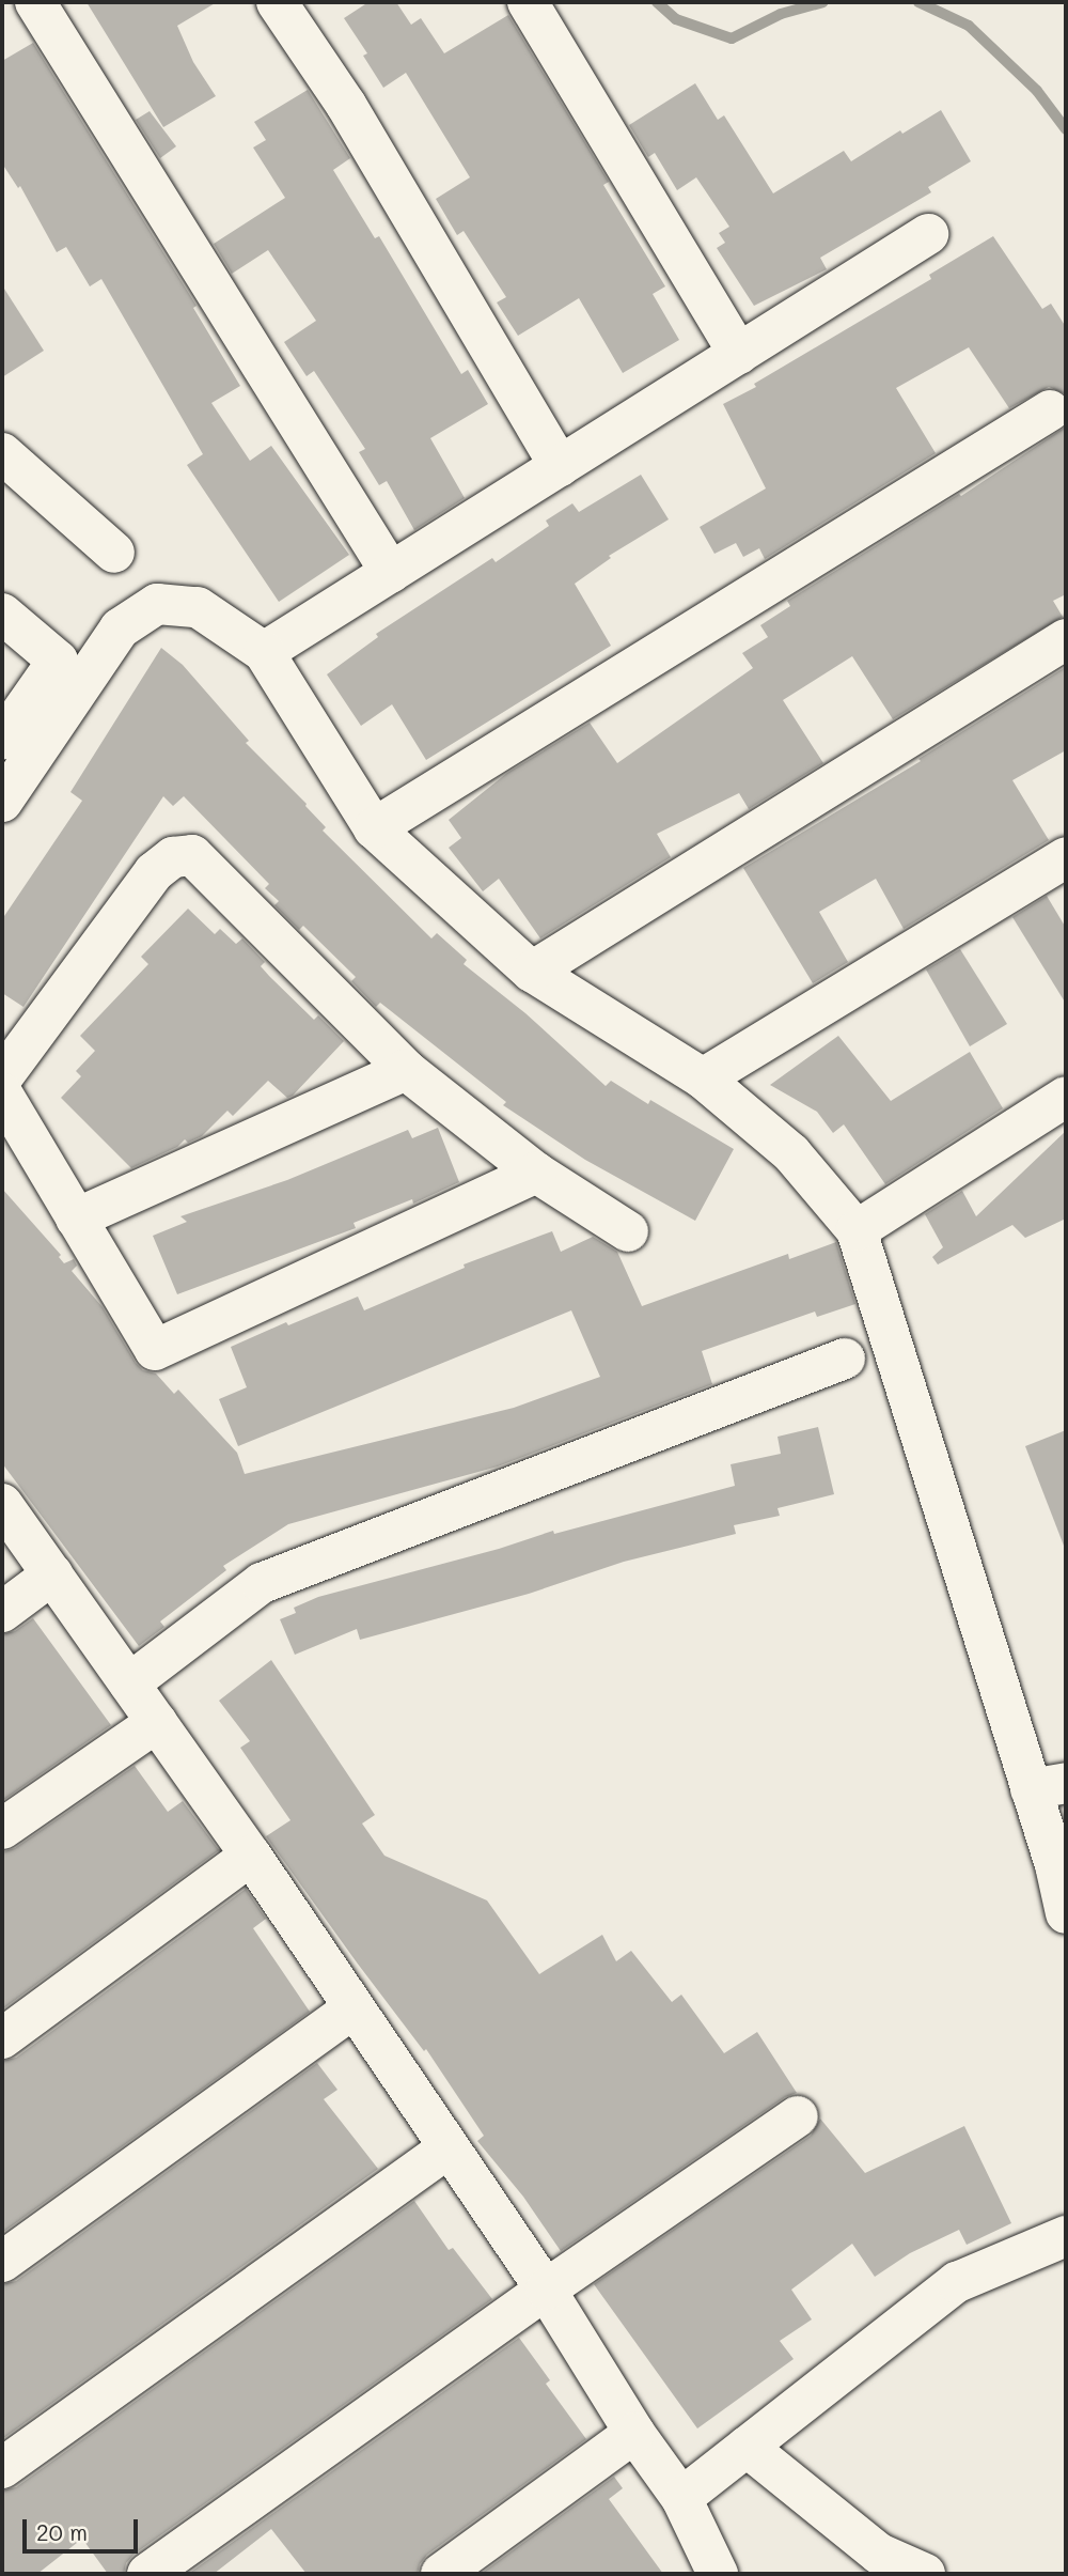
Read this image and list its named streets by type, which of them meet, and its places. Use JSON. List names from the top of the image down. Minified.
{"scale_bar":"20 m"}
